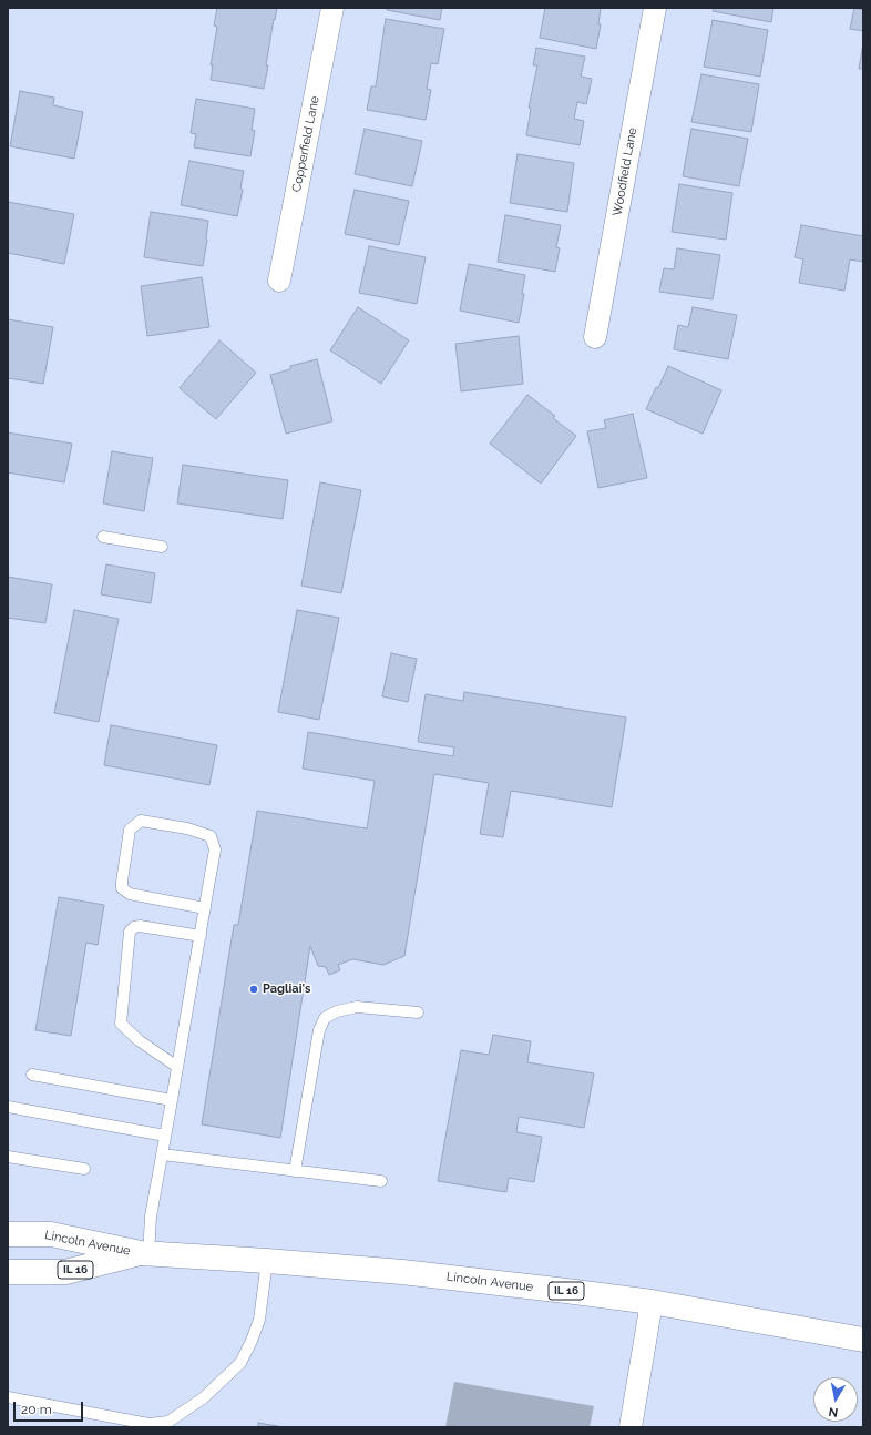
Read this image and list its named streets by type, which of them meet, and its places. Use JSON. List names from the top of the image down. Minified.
{"streets":{"main road":["Lincoln Avenue","IL 16"],"street":["Copperfield Lane","Woodfield Lane"]},"places":["Pagliai's"],"scale_bar":"20 m","north":"bottom"}
